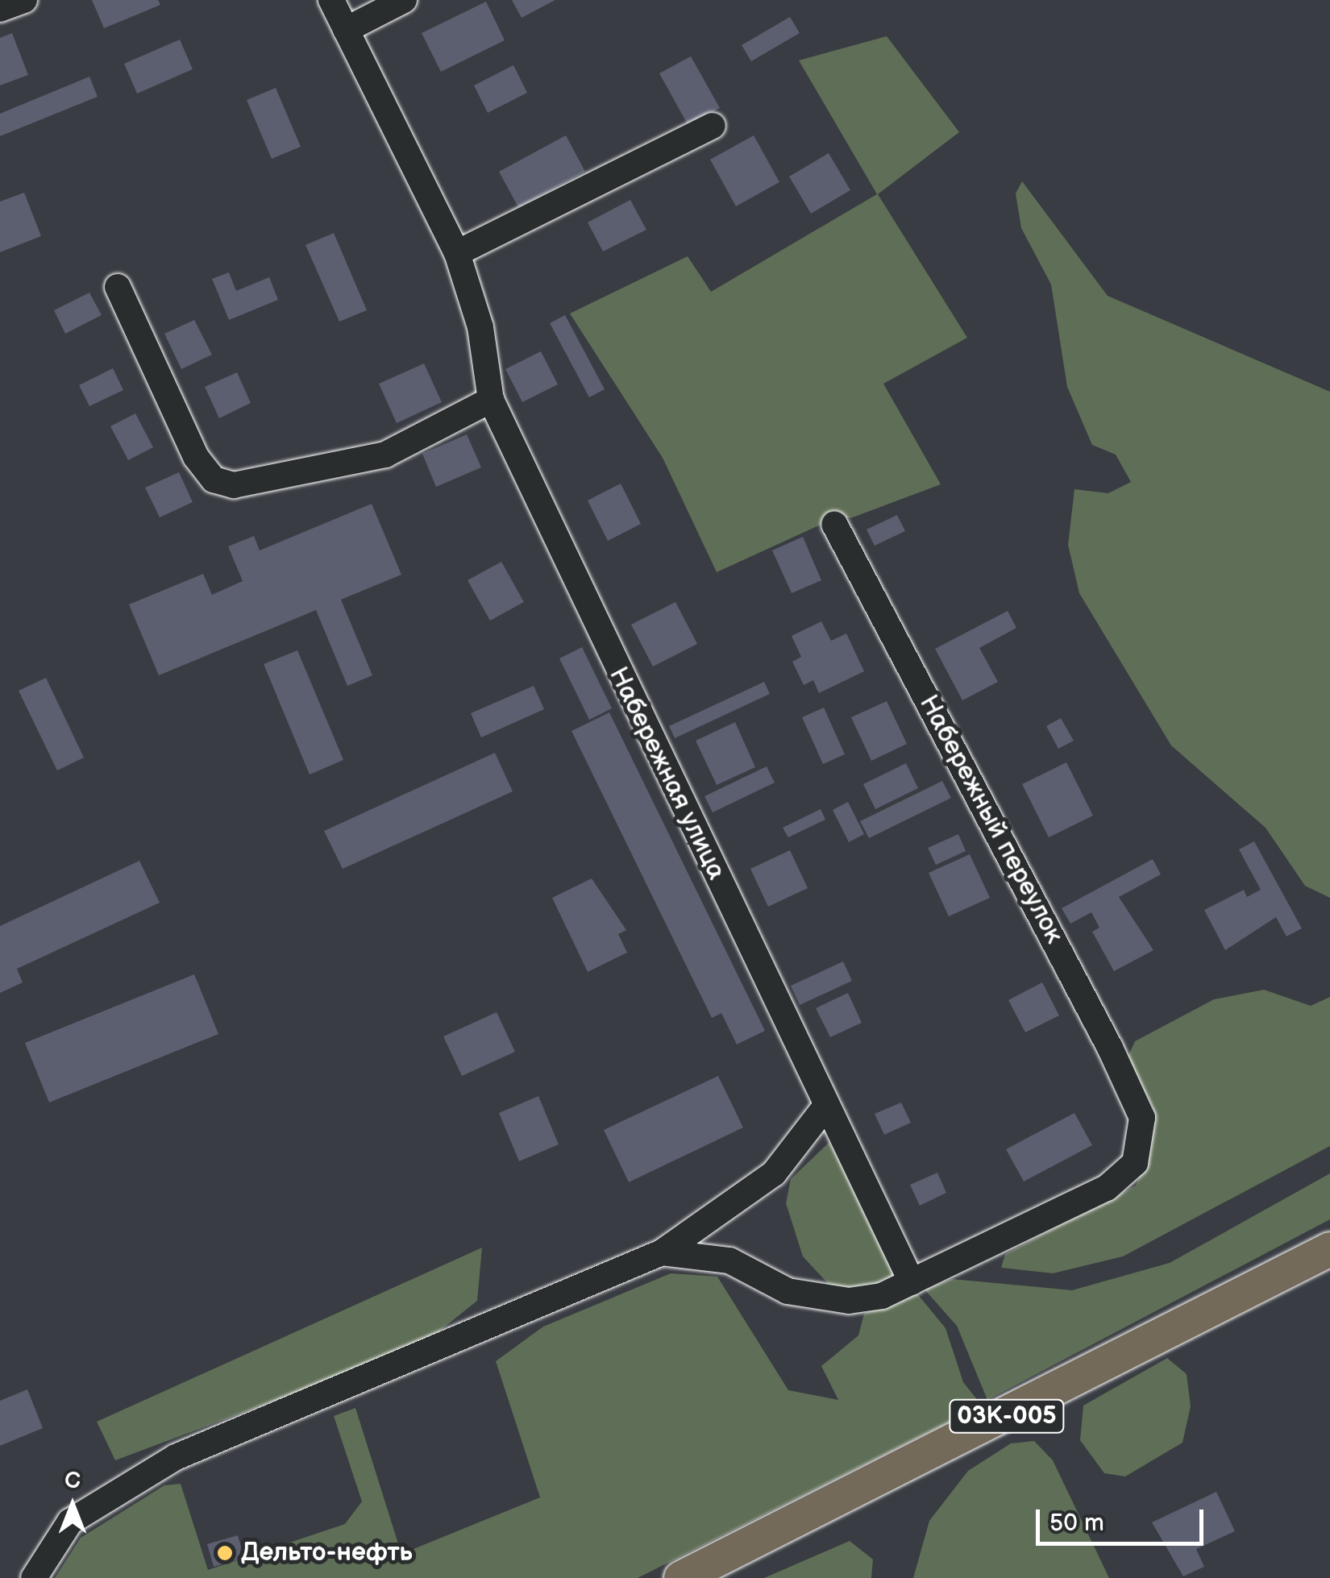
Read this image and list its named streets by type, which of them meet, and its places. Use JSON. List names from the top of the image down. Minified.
{"streets":{"main road":["03К-005"],"street":["Набережная улица","Набережный переулок"]},"crossings":[["Набережная улица","Набережный переулок"]],"places":["Дельто-нефть"],"scale_bar":"50 m","north":"top"}
